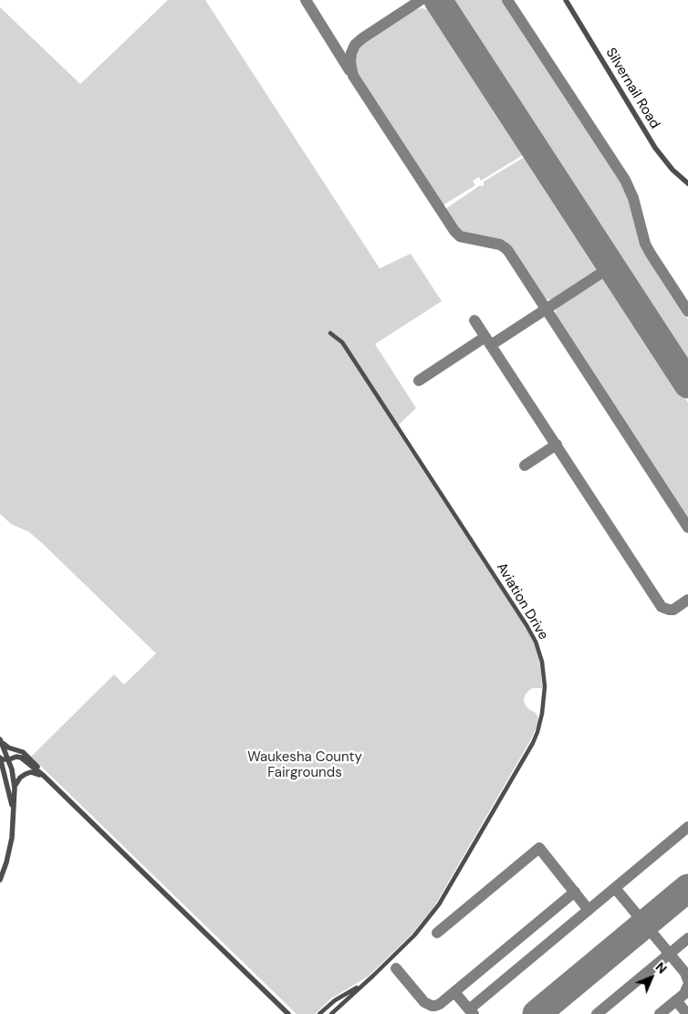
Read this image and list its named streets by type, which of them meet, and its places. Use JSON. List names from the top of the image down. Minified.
{"streets":{"street":["Silvernail Road","Aviation Drive"]},"parks":["Waukesha County Fairgrounds"],"north":"top right"}
